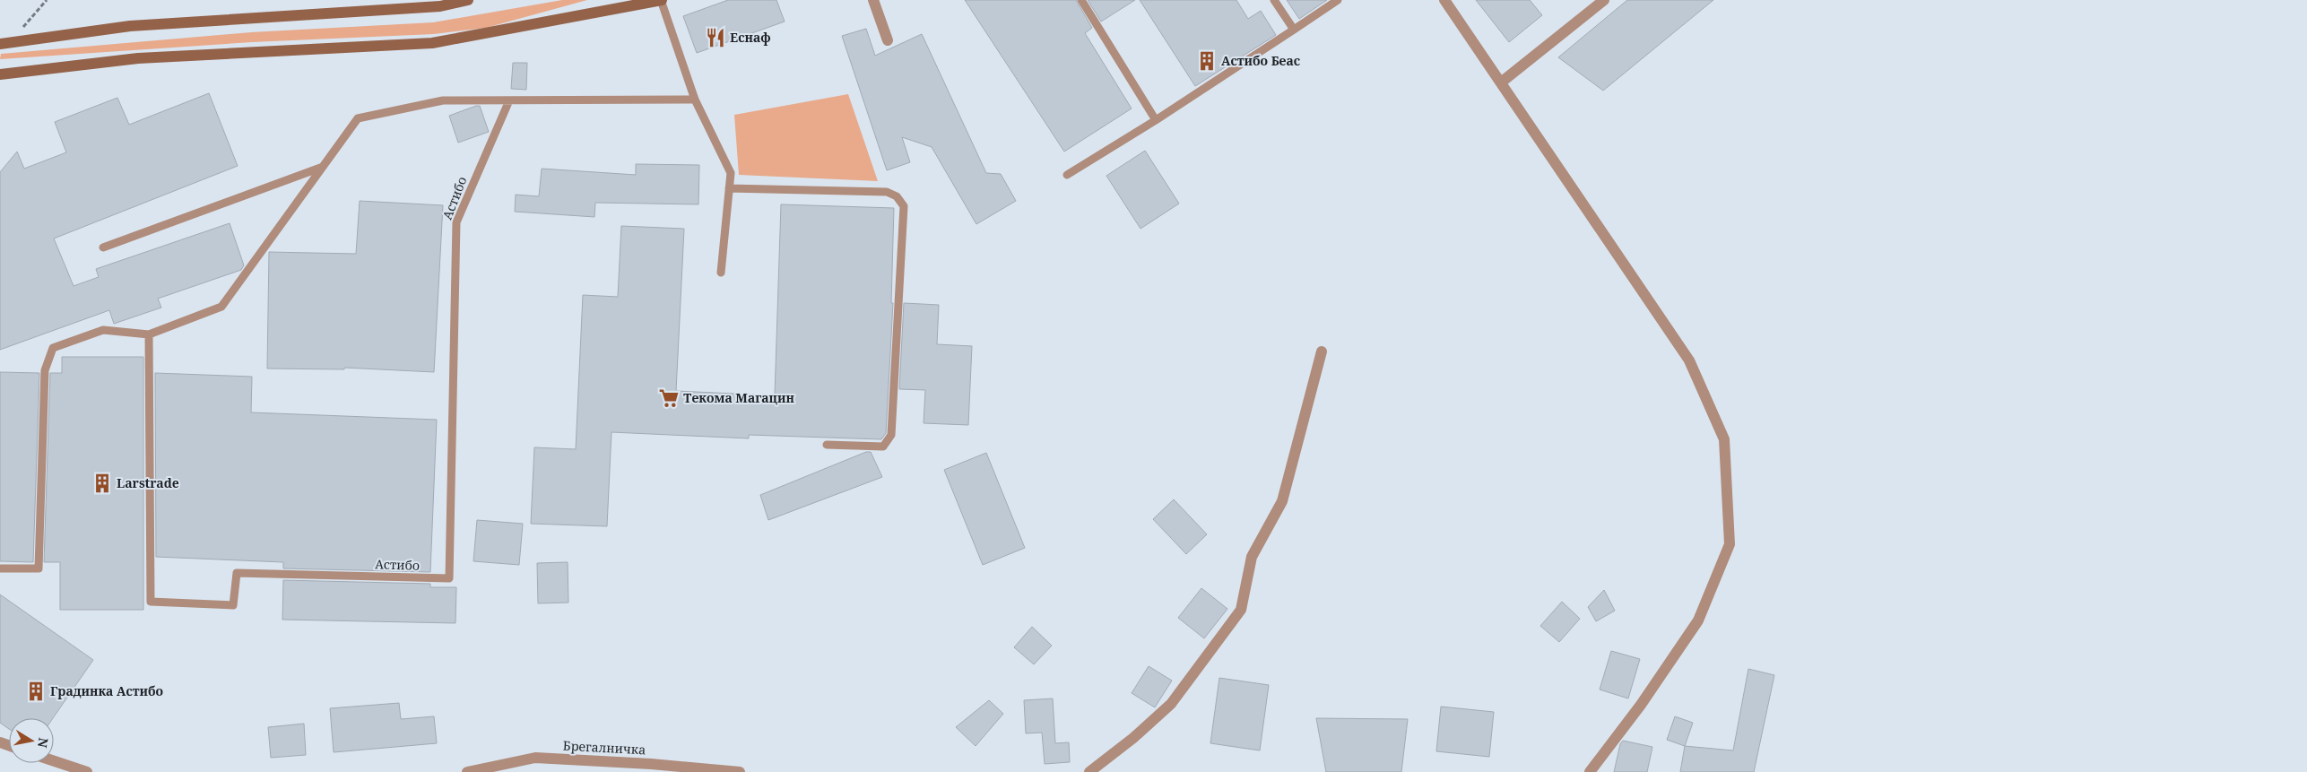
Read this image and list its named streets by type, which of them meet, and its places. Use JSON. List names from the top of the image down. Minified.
{"streets":{"street":["Брегалничка"],"lane":["Астибо"]},"places":{"restaurant":["Еснаф"],"building":["Астибо Беас","Larstrade","Градинка Астибо"],"supermarket":["Текома Магацин"]},"north":"right"}
